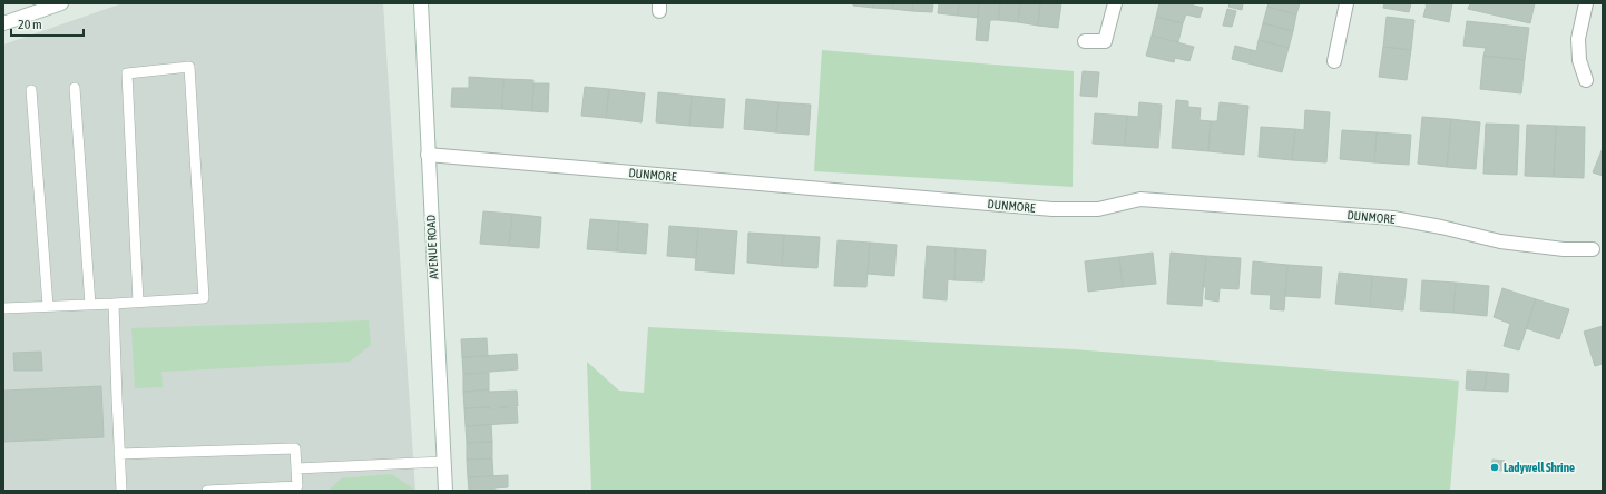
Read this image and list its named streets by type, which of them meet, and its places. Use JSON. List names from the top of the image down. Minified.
{"streets":{"street":["DUNMORE","AVENUE ROAD"]},"crossings":[["DUNMORE","AVENUE ROAD"]],"places":["Ladywell Shrine"],"scale_bar":"20 m"}
